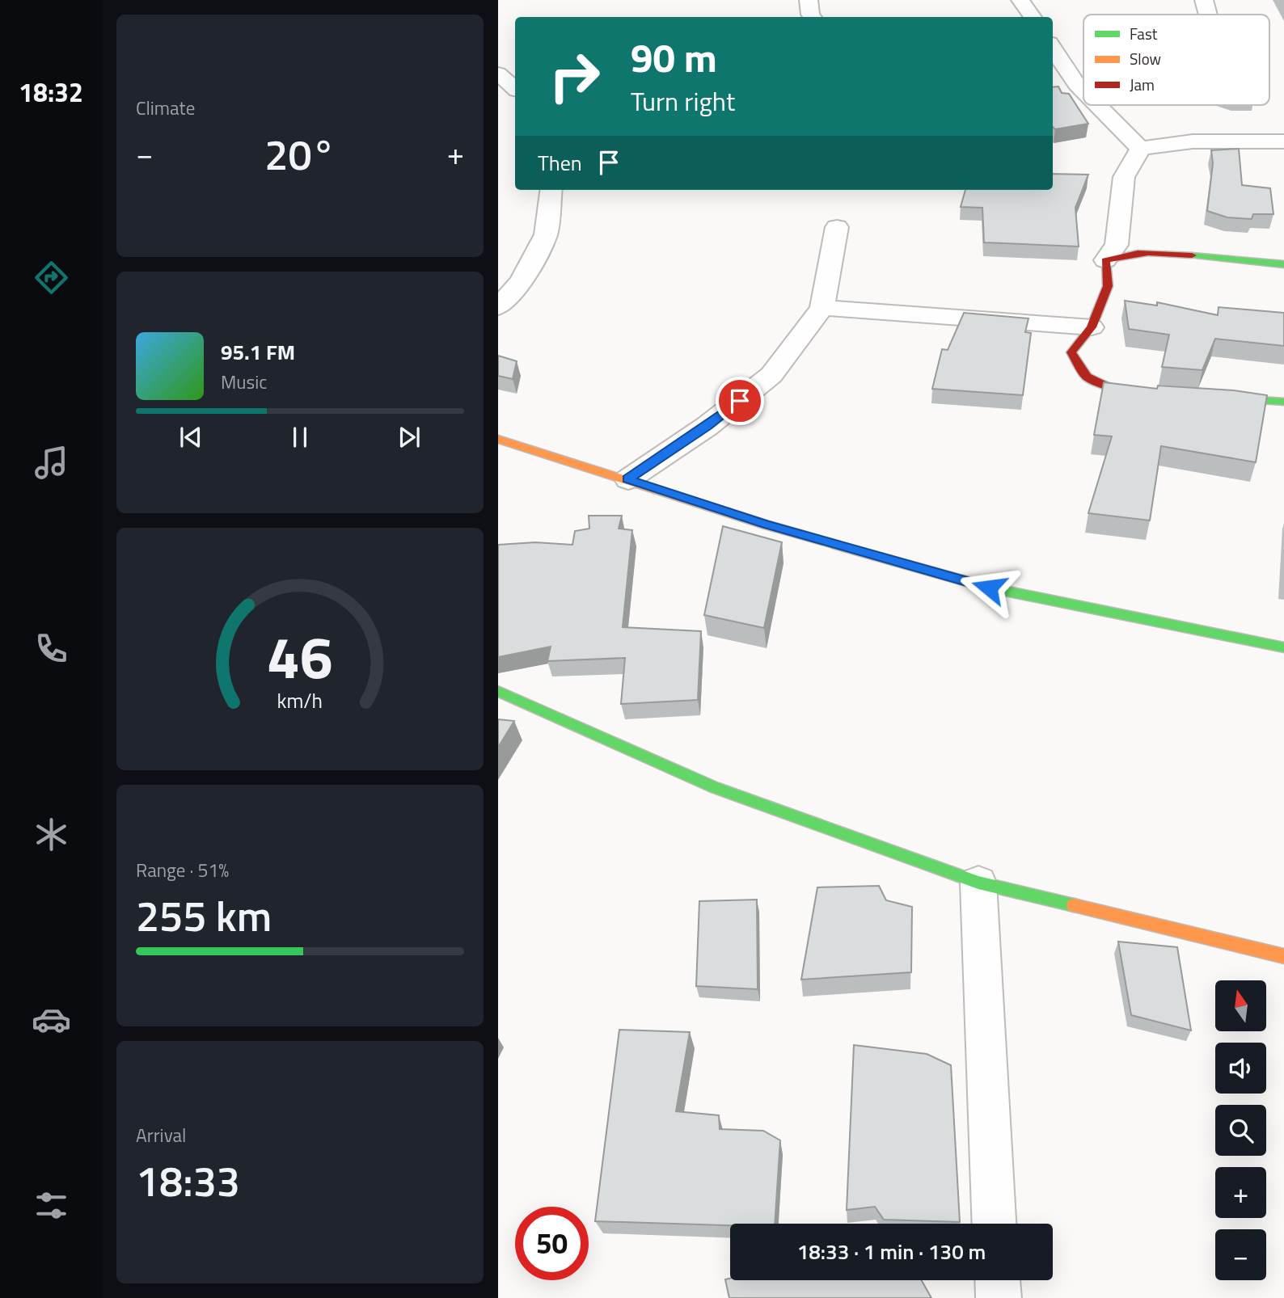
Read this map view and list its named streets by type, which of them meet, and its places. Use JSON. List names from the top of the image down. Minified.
{"legend":["Fast","Slow","Jam"],"north":"top","page":{"tabs":"18:32","tile":["Climate",["Range · 51%","255 km"],["Arrival","18:33"]],"turn":["90 m","Turn right"],"heat":["−","20°","+"],"then":"Then","song":["95.1 FM","Music"],"map_buttons":["+","−"],"limit":"50","trip":"18:33 · 1 min · 130 m","gauge":["46","km/h"]}}
